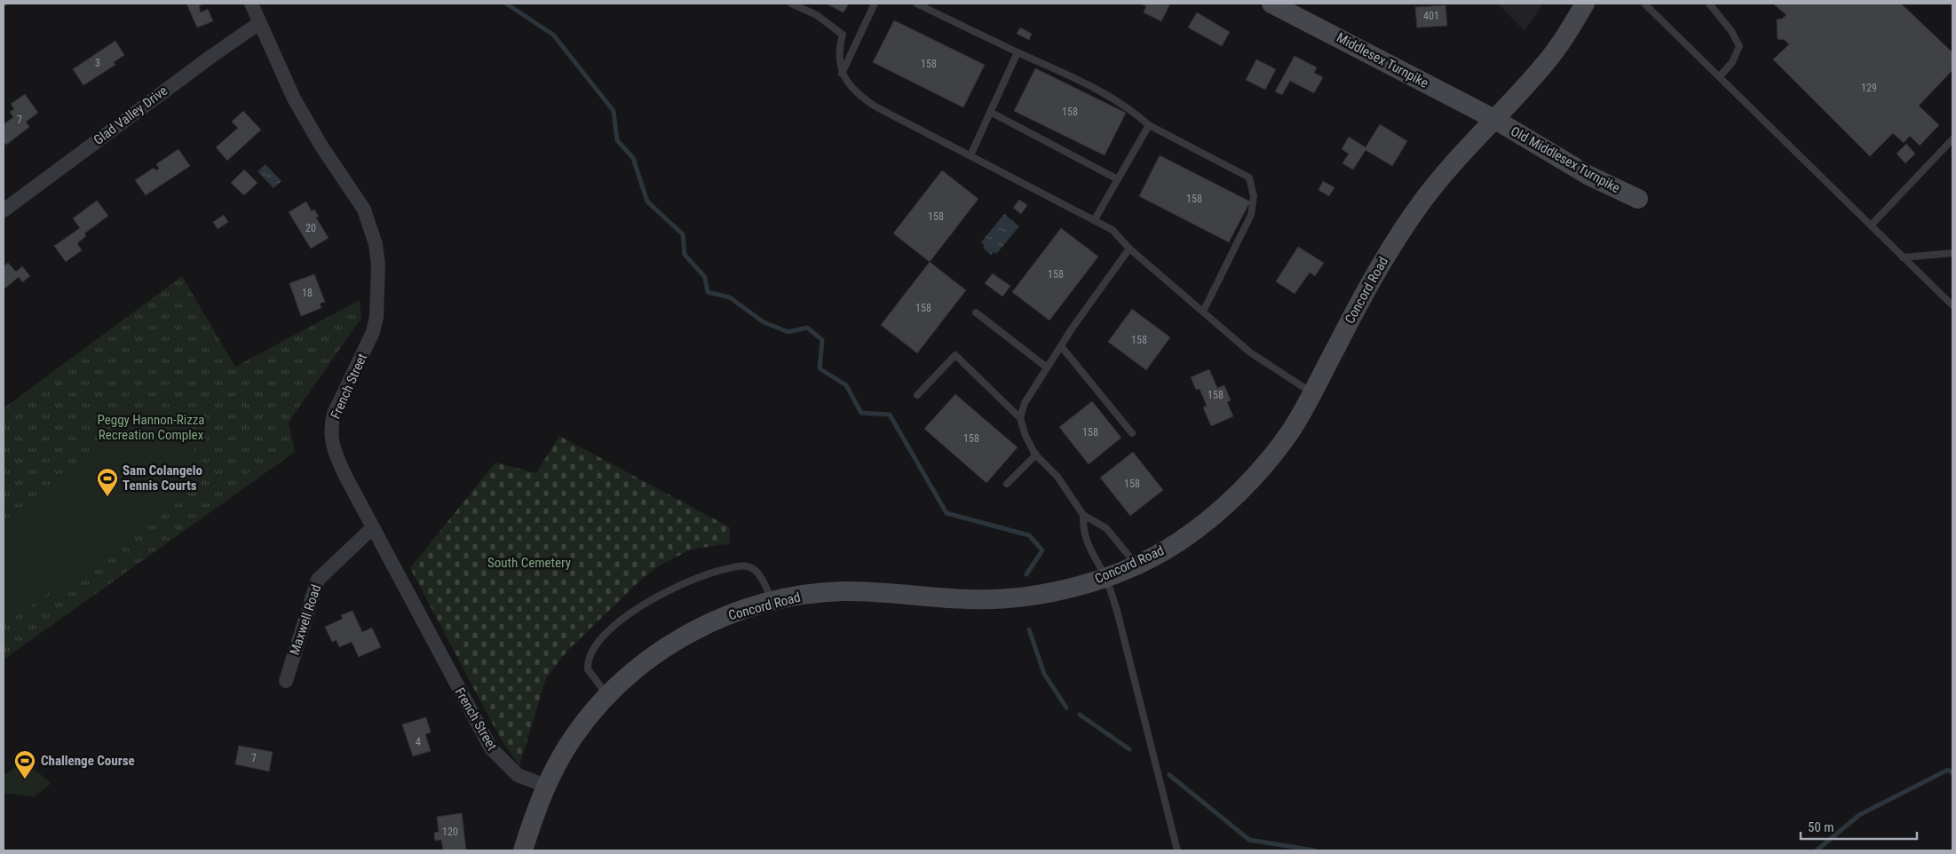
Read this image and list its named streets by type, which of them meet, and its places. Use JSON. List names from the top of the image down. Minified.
{"streets":{"main road":["Middlesex Turnpike","Old Middlesex Turnpike","Concord Road"],"street":["Glad Valley Drive","French Street","Maxwell Road"]},"crossings":[["Middlesex Turnpike","Old Middlesex Turnpike"],["Middlesex Turnpike","Concord Road"],["Glad Valley Drive","French Street"],["Old Middlesex Turnpike","Concord Road"],["Concord Road","French Street"],["French Street","Maxwell Road"]],"parks":["Peggy Hannon-Rizza Recreation Complex","South Cemetery"],"places":{"sports":["Sam Colangelo Tennis Courts","Challenge Course"]},"house_numbers":["401","3","158","129","158","7","158","158","20","158","18","158","158","158","158","158","158","4","7","120"],"scale_bar":"50 m"}
